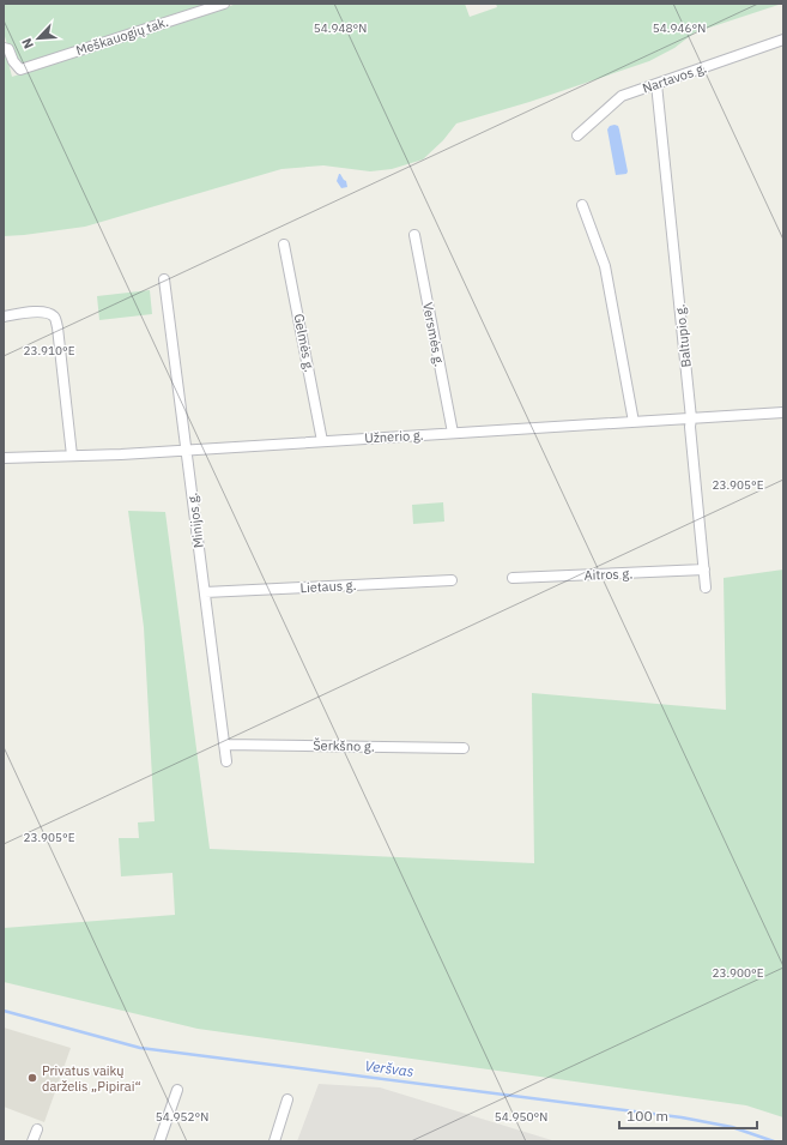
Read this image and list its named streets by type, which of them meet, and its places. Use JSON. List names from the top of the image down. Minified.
{"streets":{"street":["Meškauogių tak.","Nartavos g.","Versmės g.","Baltupio g.","Gelmės g.","Užnerio g.","Minijos g.","Aitros g.","Lietaus g.","Šerkšno g."]},"crossings":[["Nartavos g.","Baltupio g."],["Versmės g.","Užnerio g."],["Baltupio g.","Užnerio g."],["Baltupio g.","Aitros g."],["Gelmės g.","Užnerio g."],["Užnerio g.","Minijos g."],["Minijos g.","Lietaus g."],["Minijos g.","Šerkšno g."]],"water":["Veršvas"],"places":["Privatus vaikų darželis „Pipirai“"],"scale_bar":"100 m","north":"bottom left","coordinates":["54.948°N","54.946°N","23.910°E","23.905°E","23.900°E","54.952°N","54.950°N"]}
